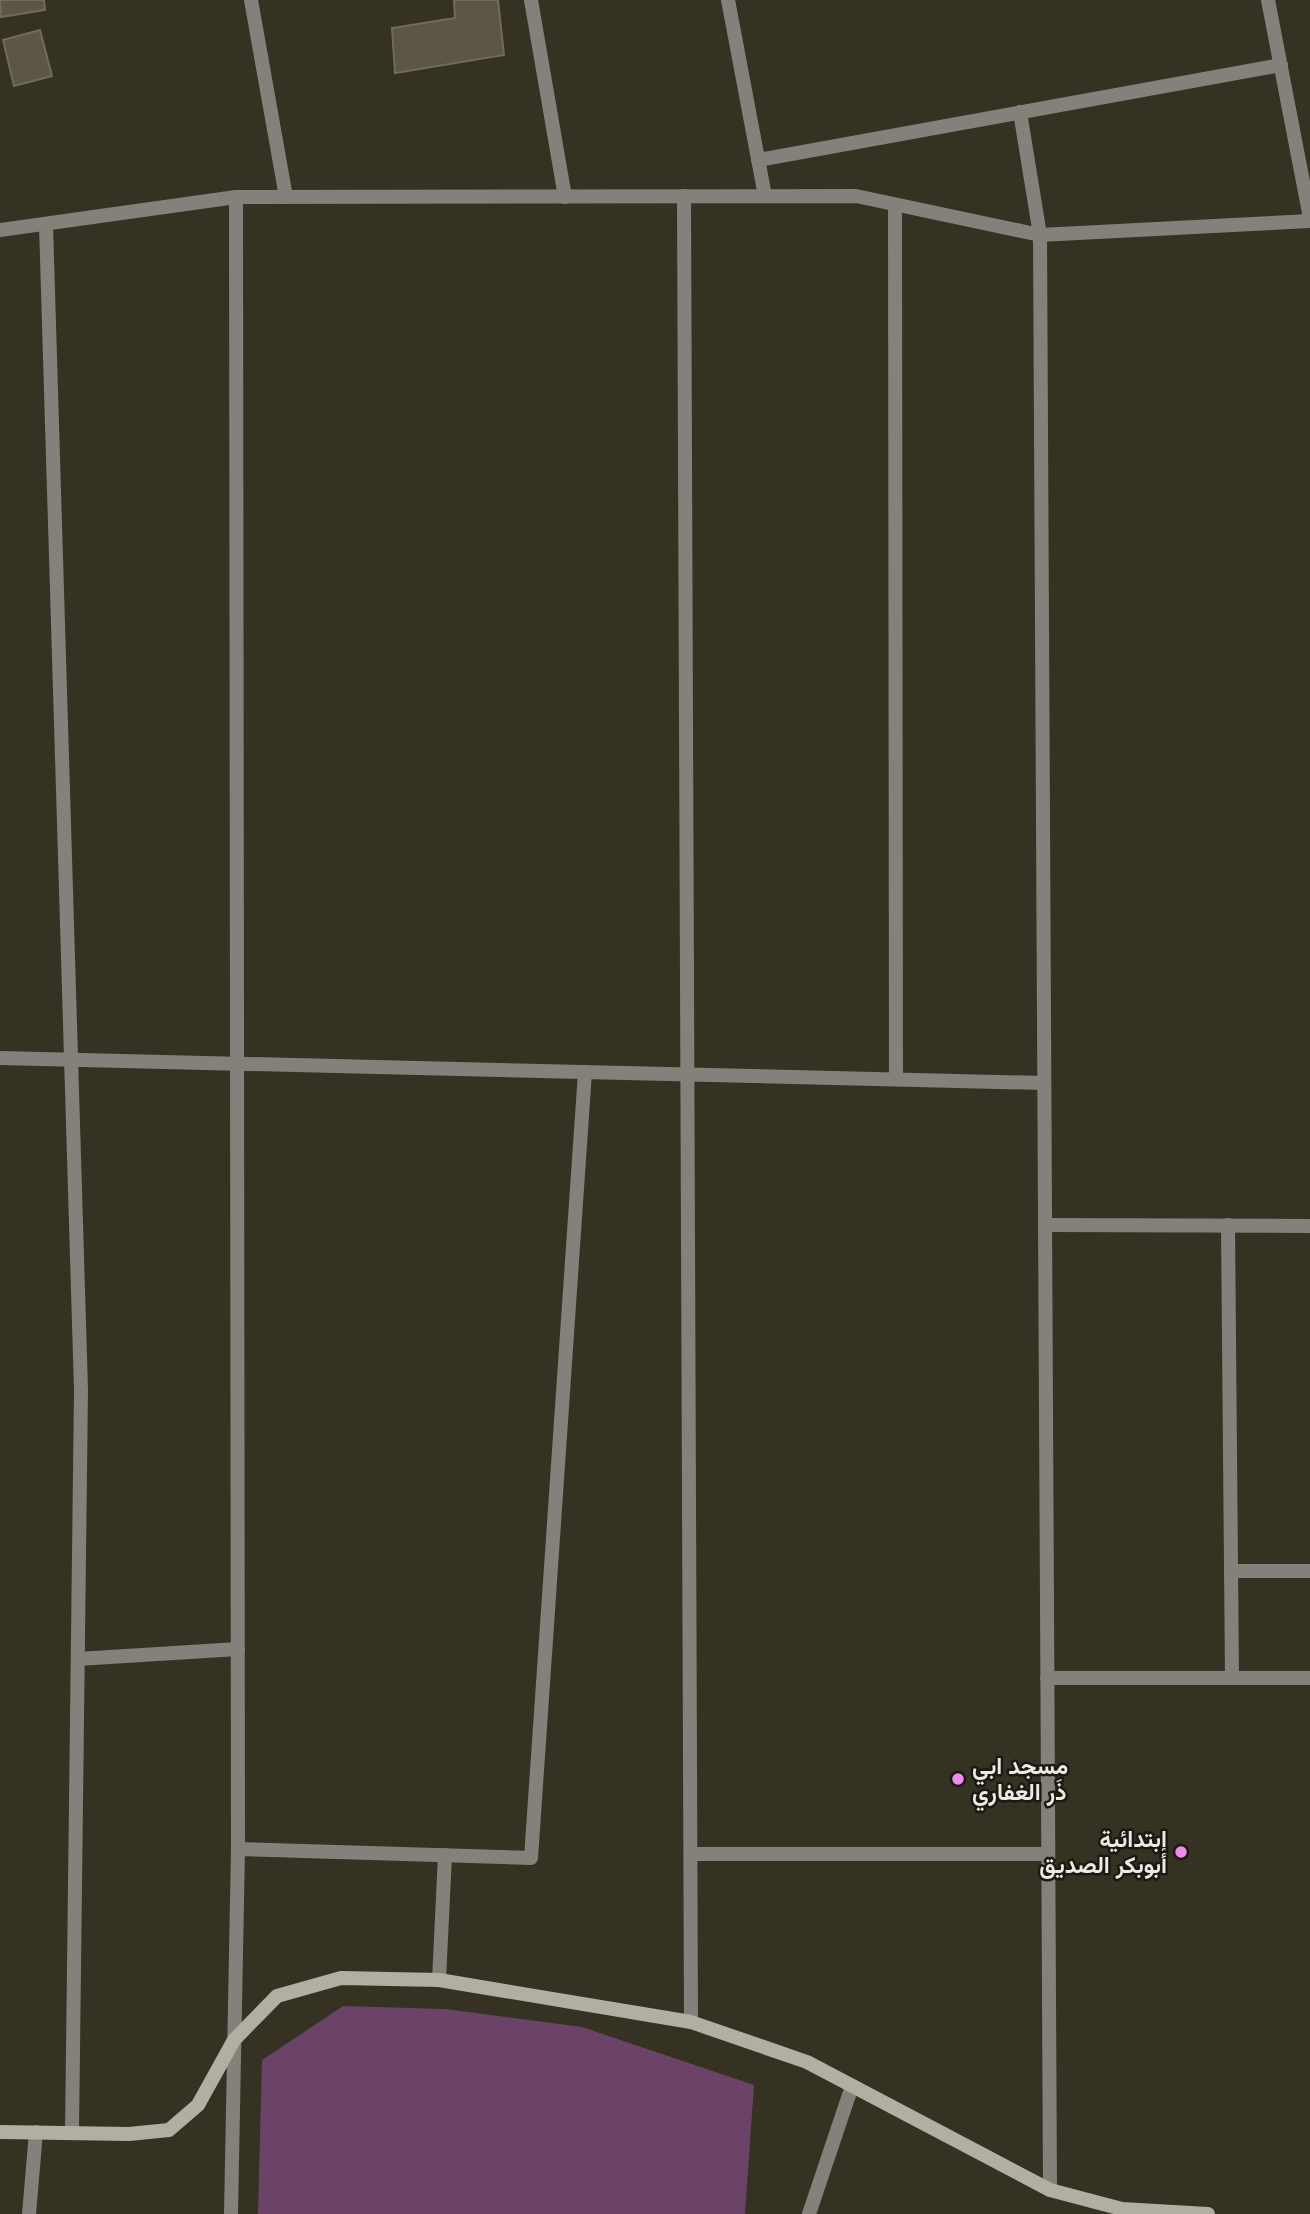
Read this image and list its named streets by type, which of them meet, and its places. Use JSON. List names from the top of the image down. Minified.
{"places":["مسجد ابي ذَر الغفاري","إبتدائية أبوبكر الصديق"]}
